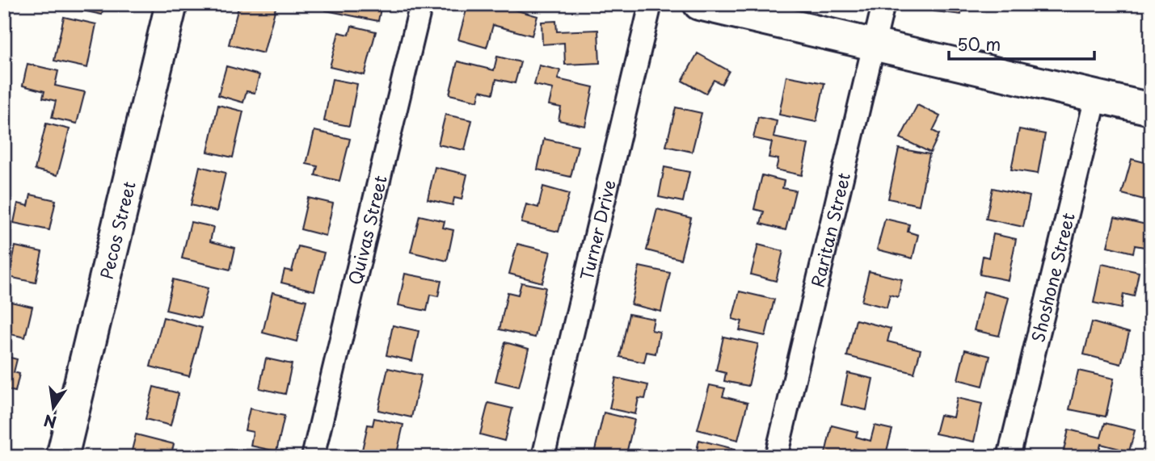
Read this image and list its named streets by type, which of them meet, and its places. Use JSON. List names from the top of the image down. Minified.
{"streets":{"main road":["Pecos Street"],"street":["Quivas Street","Turner Drive","Raritan Street","Shoshone Street"]},"scale_bar":"50 m","north":"bottom"}
